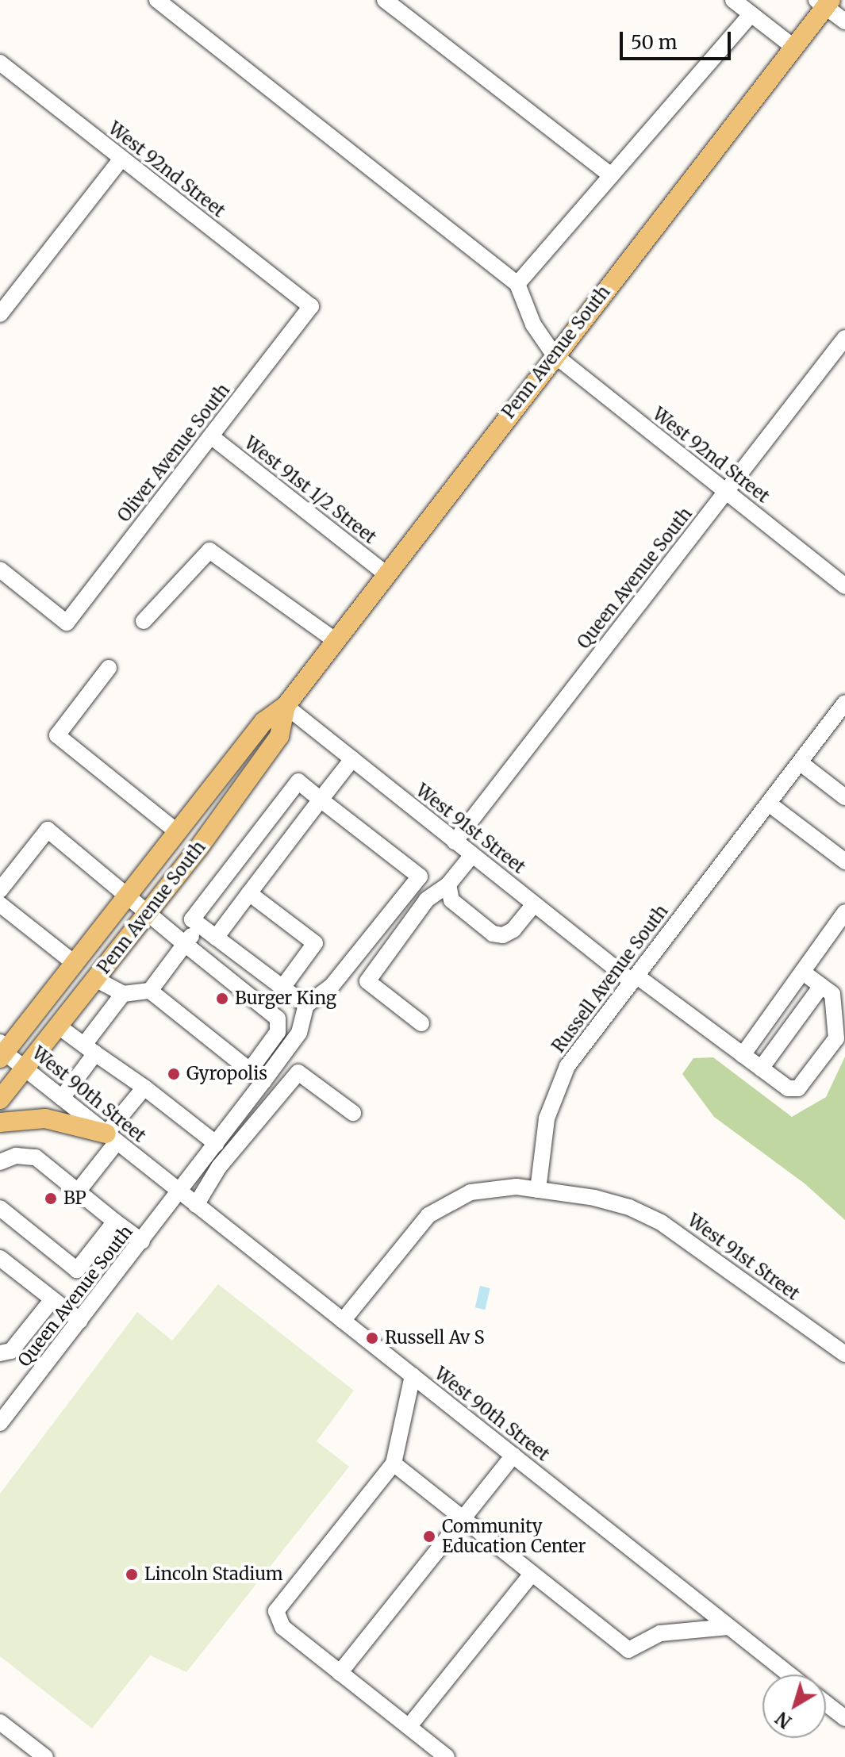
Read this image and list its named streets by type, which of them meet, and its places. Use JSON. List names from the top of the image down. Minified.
{"streets":{"main road":["Penn Avenue South"],"street":["West 92nd Street","Oliver Avenue South","West 91st 1/2 Street","Queen Avenue South","West 91st Street","Russell Avenue South","West 90th Street"]},"crossings":[["West 92nd Street","Penn Avenue South"],["West 92nd Street","Oliver Avenue South"],["West 92nd Street","Queen Avenue South"],["Penn Avenue South","West 91st 1/2 Street"],["Penn Avenue South","West 91st Street"],["Penn Avenue South","West 90th Street"],["Oliver Avenue South","West 91st 1/2 Street"],["Queen Avenue South","West 91st Street"],["Queen Avenue South","West 90th Street"],["West 91st Street","Russell Avenue South"]],"places":["Burger King","Gyropolis","BP","Russell Av S","Community Education Center","Lincoln Stadium"],"scale_bar":"50 m","north":"bottom left"}
